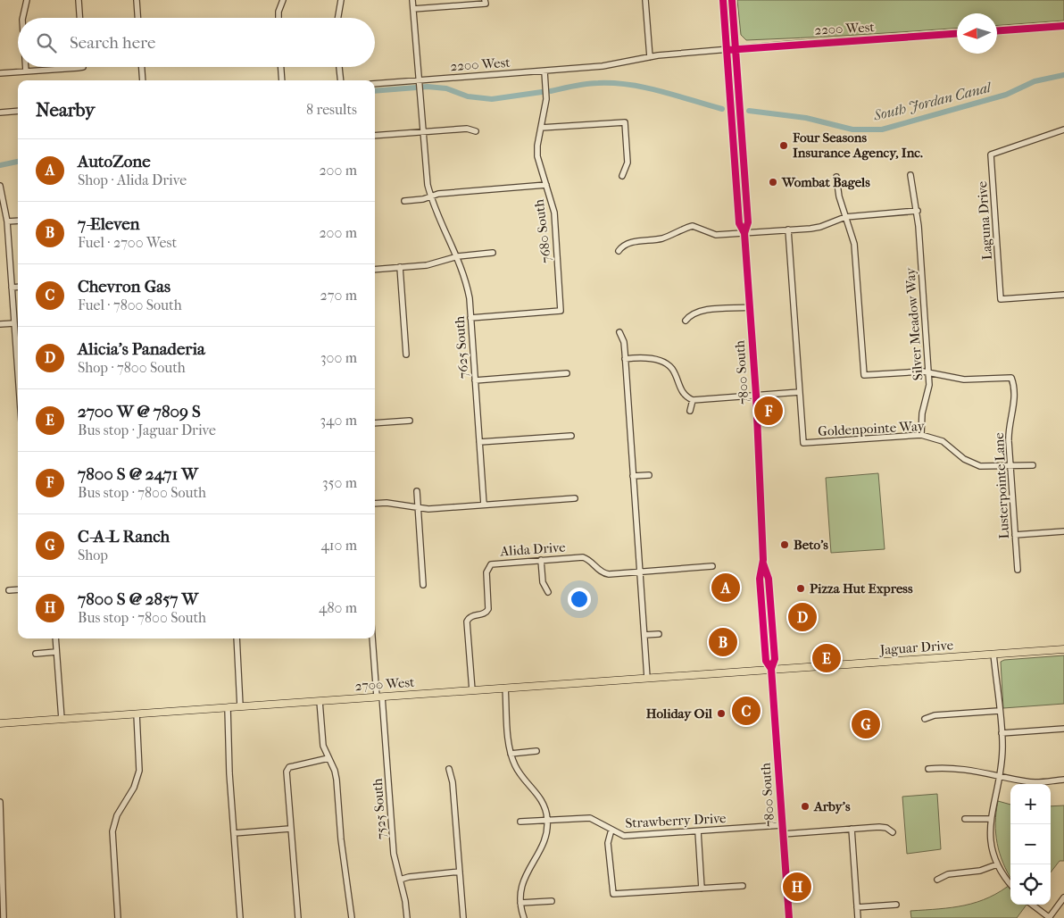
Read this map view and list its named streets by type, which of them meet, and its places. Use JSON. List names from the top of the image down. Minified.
{"streets":{"main road":["7800 South","Jaguar Drive","2700 West"],"street":["2200 West","Laguna Drive","7680 South","Silver Meadow Way","7625 South","Goldenpointe Way","Lusterpointe Lane","Alida Drive","7525 South","Strawberry Drive"]},"crossings":[["2200 West","7680 South"],["2200 West","7625 South"],["2200 West","7800 South"],["7680 South","7625 South"],["Silver Meadow Way","Goldenpointe Way"],["Silver Meadow Way","Lusterpointe Lane"],["7800 South","Jaguar Drive"],["7800 South","2700 West"],["7800 South","Strawberry Drive"],["Goldenpointe Way","Lusterpointe Lane"],["Alida Drive","2700 West"],["Jaguar Drive","2700 West"],["2700 West","7525 South"]],"water":["South Jordan Canal"],"places":["Four Seasons Insurance Agency, Inc.","Wombat Bagels","Beto's","Pizza Hut Express","Holiday Oil","Arby's"],"north":"left","page":{"search":"Search here","heading":["Nearby","8 results"],"list":[{"mark":"A","name":"AutoZone","note":"Shop · Alida Drive","value":"200 m"},{"mark":"B","name":"7-Eleven","note":"Fuel · 2700 West","value":"200 m"},{"mark":"C","name":"Chevron Gas","note":"Fuel · 7800 South","value":"270 m"},{"mark":"D","name":"Alicia's Panaderia","note":"Shop · 7800 South","value":"300 m"},{"mark":"E","name":"2700 W @ 7809 S","note":"Bus stop · Jaguar Drive","value":"340 m"},{"mark":"F","name":"7800 S @ 2471 W","note":"Bus stop · 7800 South","value":"350 m"},{"mark":"G","name":"C-A-L Ranch","note":"Shop","value":"410 m"},{"mark":"H","name":"7800 S @ 2857 W","note":"Bus stop · 7800 South","value":"480 m"}],"pins":["F","A","D","B","E","C","G","H"],"map_buttons":["+","−"]}}
